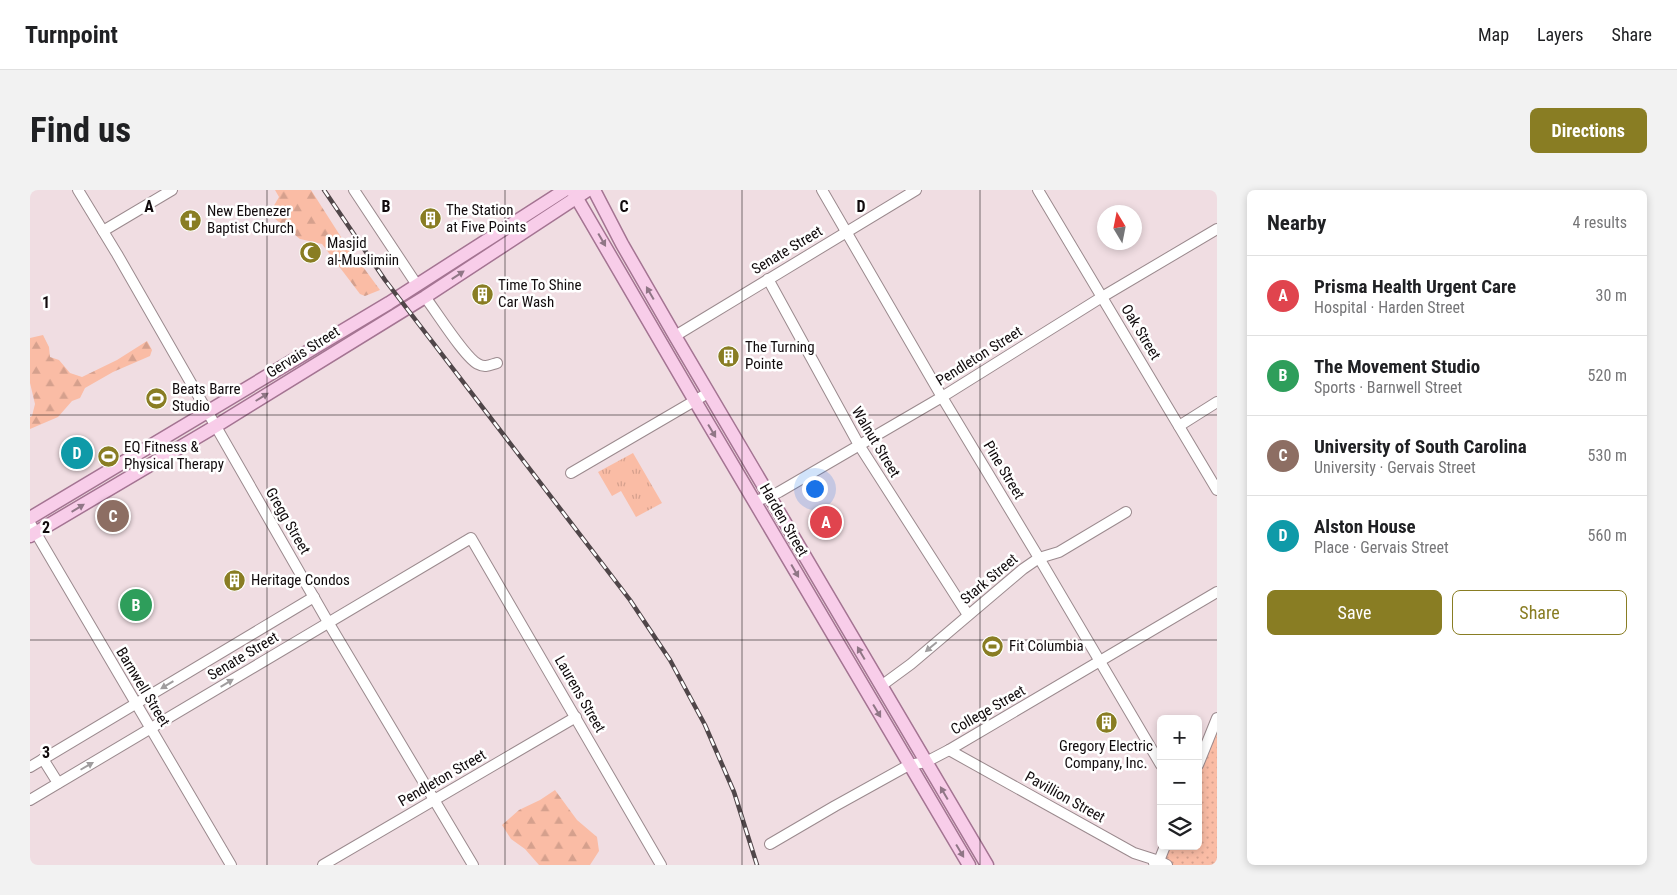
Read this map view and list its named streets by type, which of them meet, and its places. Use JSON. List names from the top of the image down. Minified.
{"streets":{"main road":["Gervais Street","Harden Street"],"street":["Senate Street","Oak Street","Pendleton Street","Walnut Street","Pine Street","Gregg Street","Stark Street","Barnwell Street","Laurens Street","College Street","Pavillion Street"]},"crossings":[["Senate Street","Walnut Street"],["Senate Street","Pine Street"],["Senate Street","Harden Street"],["Senate Street","Gregg Street"],["Senate Street","Barnwell Street"],["Senate Street","Laurens Street"],["Oak Street","Pendleton Street"],["Gervais Street","Harden Street"],["Gervais Street","Gregg Street"],["Gervais Street","Barnwell Street"],["Pendleton Street","Walnut Street"],["Pendleton Street","Pine Street"],["Pendleton Street","Harden Street"],["Pendleton Street","Gregg Street"],["Pendleton Street","Laurens Street"],["Walnut Street","Stark Street"],["Pine Street","Stark Street"],["Pine Street","College Street"],["Harden Street","Stark Street"],["Harden Street","College Street"],["College Street","Pavillion Street"]],"one_way":["Stark Street"],"places":{"building":["The Station at Five Points","Time To Shine Car Wash","The Turning Pointe","Heritage Condos","Gregory Electric Company, Inc."],"church":["New Ebenezer Baptist Church"],"mosque":["Masjid al-Muslimiin"],"sports":["Beats Barre Studio","EQ Fitness & Physical Therapy","Fit Columbia"]},"north":"top","page":{"header":"Turnpoint","nav":["Map","Layers","Share"],"buttons":["Directions",["Save","Share"]],"title":"Find us","heading":["Nearby","4 results"],"list":[{"mark":"A","name":"Prisma Health Urgent Care","note":"Hospital · Harden Street","value":"30 m"},{"mark":"B","name":"The Movement Studio","note":"Sports · Barnwell Street","value":"520 m"},{"mark":"C","name":"University of South Carolina","note":"University · Gervais Street","value":"530 m"},{"mark":"D","name":"Alston House","note":"Place · Gervais Street","value":"560 m"}],"pins":["D","C","A","B"],"map_buttons":["+","−"]},"grid":{"columns":["A","B","C","D"],"rows":["1","2","3"]}}
